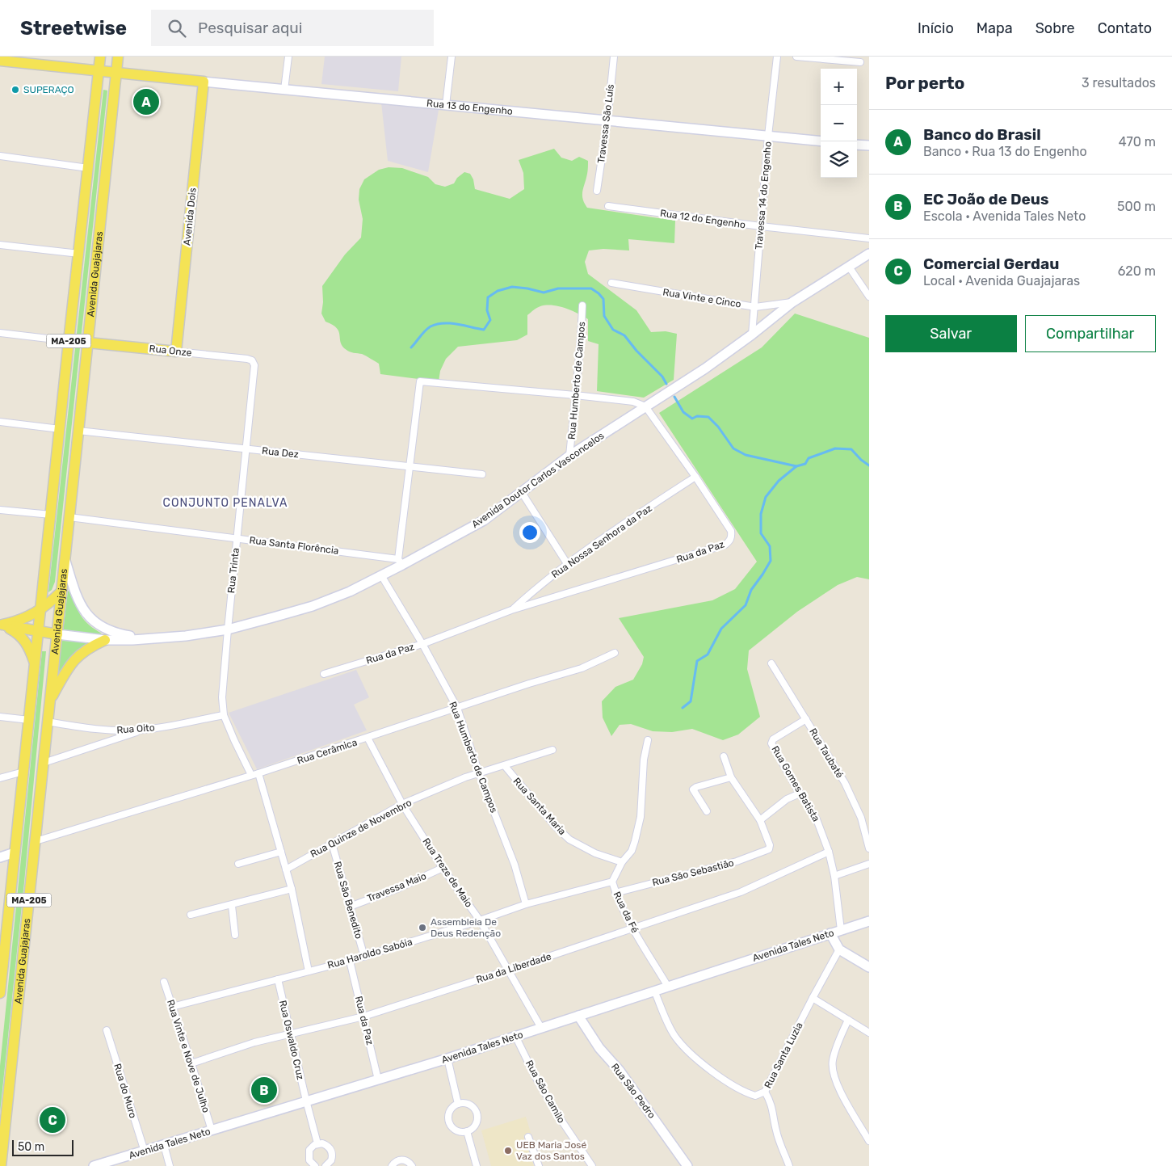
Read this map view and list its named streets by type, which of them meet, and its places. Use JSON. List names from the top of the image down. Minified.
{"streets":{"main road":["Rua 13 do Engenho","Avenida Dois","Avenida Guajajaras","MA-205","Rua Onze","Avenida Doutor Carlos Vasconcelos","Avenida Tales Neto","Rua São Pedro"],"street":["Travessa São Luís","Travessa 14 do Engenho","Rua 12 do Engenho","Rua Vinte e Cinco","Rua Humberto de Campos","Rua Dez","Rua Nossa Senhora da Paz","Rua Santa Florência","Rua da Paz","Rua Trinta","Rua Oito","Rua Cerâmica","Rua Taubaté","Rua Gomes Batista","Rua Santa Maria","Rua Quinze de Novembro","Rua Treze de Maio","Rua São Sebastião","Travessa Maio","Rua São Benedito","Rua da Fé","Rua Haroldo Sabóia","Rua da Liberdade","Rua Oswaldo Cruz","Rua Santa Luzia","Rua Vinte e Nove de Julho","Rua do Muro","Rua São Camilo"]},"crossings":[["Rua 13 do Engenho","Travessa São Luís"],["Rua 13 do Engenho","Travessa 14 do Engenho"],["Rua 13 do Engenho","Avenida Dois"],["Rua 13 do Engenho","Avenida Guajajaras"],["Travessa 14 do Engenho","Rua 12 do Engenho"],["Travessa 14 do Engenho","Rua Vinte e Cinco"],["Travessa 14 do Engenho","Avenida Doutor Carlos Vasconcelos"],["Avenida Dois","Rua Onze"],["Avenida Guajajaras","Rua Onze"],["Avenida Guajajaras","Rua Dez"],["Avenida Guajajaras","Avenida Doutor Carlos Vasconcelos"],["Avenida Guajajaras","Rua Santa Florência"],["Avenida Guajajaras","Rua Oito"],["Avenida Guajajaras","Rua Cerâmica"],["Rua Vinte e Cinco","Avenida Doutor Carlos Vasconcelos"],["Rua Onze","Rua Trinta"],["Rua Humberto de Campos","Avenida Doutor Carlos Vasconcelos"],["Rua Humberto de Campos","Rua da Paz"],["Rua Humberto de Campos","Rua Cerâmica"],["Rua Humberto de Campos","Rua Quinze de Novembro"],["Rua Humberto de Campos","Rua Haroldo Sabóia"],["Rua Dez","Rua Trinta"],["Avenida Doutor Carlos Vasconcelos","Rua Santa Florência"],["Avenida Doutor Carlos Vasconcelos","Rua da Paz"],["Avenida Doutor Carlos Vasconcelos","Rua Trinta"],["Rua Nossa Senhora da Paz","Rua da Paz"],["Rua Santa Florência","Rua Trinta"],["Rua da Paz","Avenida Tales Neto"],["Rua da Paz","Rua Haroldo Sabóia"],["Rua da Paz","Rua da Liberdade"],["Rua Trinta","Rua Oito"],["Rua Trinta","Rua Cerâmica"],["Rua Cerâmica","Rua Treze de Maio"],["Rua Taubaté","Rua Gomes Batista"],["Rua Gomes Batista","Avenida Tales Neto"],["Rua Gomes Batista","Rua da Liberdade"],["Rua Santa Maria","Rua Quinze de Novembro"],["Rua Santa Maria","Rua da Fé"],["Rua Quinze de Novembro","Rua Treze de Maio"],["Rua Quinze de Novembro","Rua São Benedito"],["Rua Treze de Maio","Travessa Maio"],["Rua Treze de Maio","Avenida Tales Neto"],["Rua Treze de Maio","Rua Haroldo Sabóia"],["Rua Treze de Maio","Rua da Liberdade"],["Rua São Sebastião","Rua da Fé"],["Travessa Maio","Rua São Benedito"],["Rua São Benedito","Rua Haroldo Sabóia"],["Rua da Fé","Avenida Tales Neto"],["Rua da Fé","Rua Haroldo Sabóia"],["Rua da Fé","Rua da Liberdade"],["Avenida Tales Neto","Rua Oswaldo Cruz"],["Avenida Tales Neto","Rua Vinte e Nove de Julho"],["Avenida Tales Neto","Rua do Muro"],["Avenida Tales Neto","Rua São Pedro"],["Avenida Tales Neto","Rua São Camilo"],["Rua Haroldo Sabóia","Rua Oswaldo Cruz"],["Rua Haroldo Sabóia","Rua Vinte e Nove de Julho"],["Rua da Liberdade","Rua Oswaldo Cruz"],["Rua da Liberdade","Rua Vinte e Nove de Julho"]],"districts":["CONJUNTO PENALVA"],"places":["SUPERAÇO","Assembleia De Deus Redenção","UEB Maria José Vaz dos Santos"],"scale_bar":"50 m","page":{"header":"Streetwise","search":"Pesquisar aqui","nav":["Início","Mapa","Sobre","Contato"],"heading":["Por perto","3 resultados"],"map_buttons":["+","−"],"pins":["A","B","C"],"list":[{"mark":"A","name":"Banco do Brasil","note":"Banco · Rua 13 do Engenho","value":"470 m"},{"mark":"B","name":"EC João de Deus","note":"Escola · Avenida Tales Neto","value":"500 m"},{"mark":"C","name":"Comercial Gerdau","note":"Local · Avenida Guajajaras","value":"620 m"}],"buttons":["Salvar","Compartilhar"],"scale":"50 m"}}
